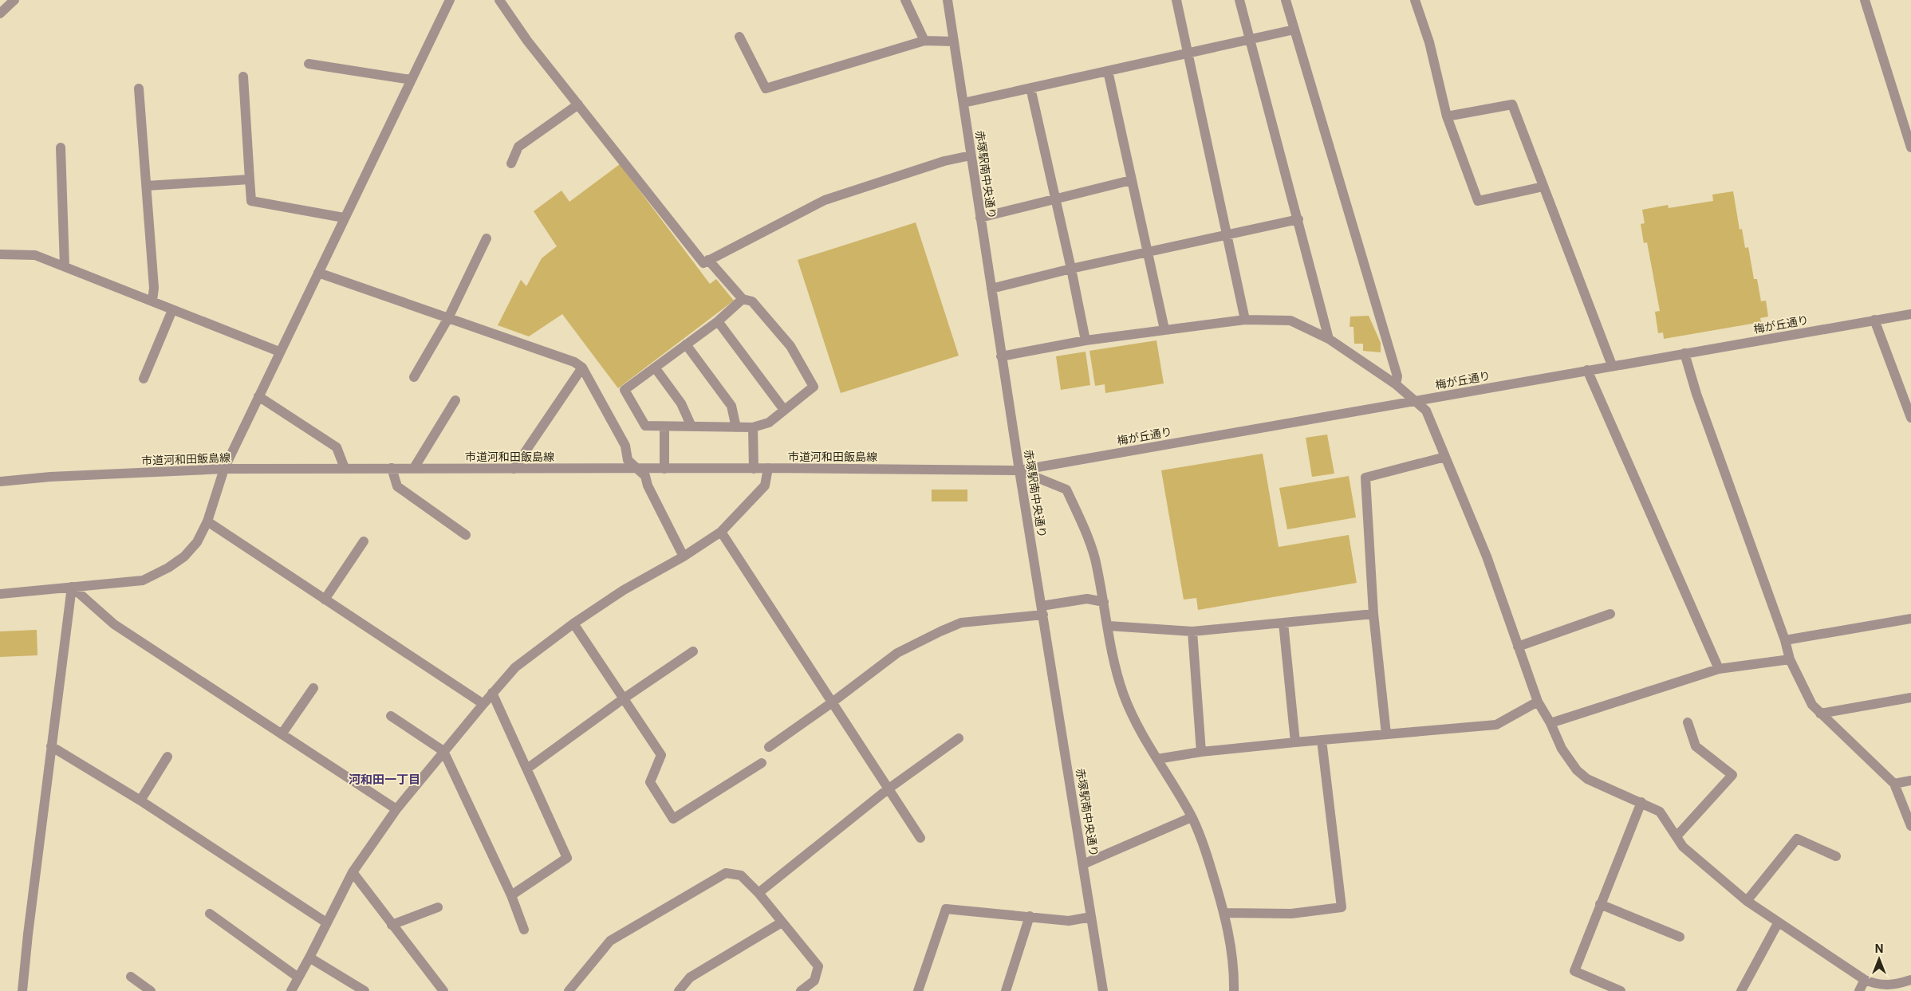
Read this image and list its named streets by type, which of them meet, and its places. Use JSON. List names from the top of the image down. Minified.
{"streets":{"street":["赤塚駅南中央通り","梅が丘通り","市道河和田飯島線"]},"crossings":[["赤塚駅南中央通り","梅が丘通り"],["赤塚駅南中央通り","市道河和田飯島線"],["梅が丘通り","市道河和田飯島線"]],"districts":["河和田一丁目"],"north":"top"}
